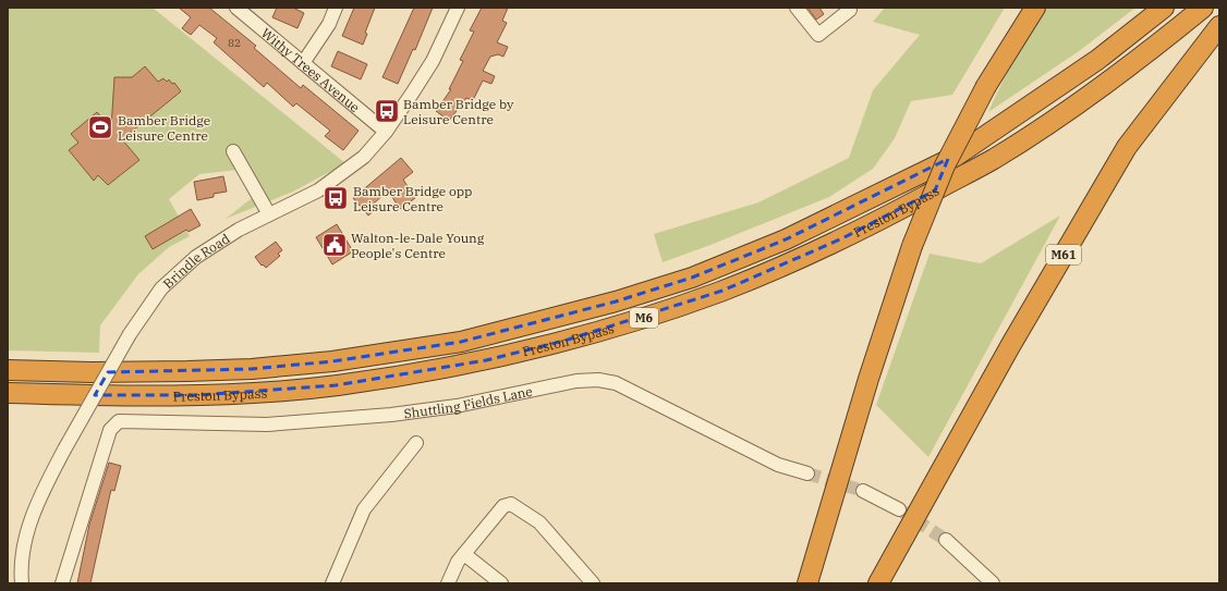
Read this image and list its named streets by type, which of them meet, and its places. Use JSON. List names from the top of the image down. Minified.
{"streets":{"highway":["Preston Bypass","M61","M6"],"street":["Withy Trees Avenue","Brindle Road","Shuttling Fields Lane"]},"crossings":[["Withy Trees Avenue","Brindle Road"]],"places":{"bus stop":["Bamber Bridge by Leisure Centre","Bamber Bridge opp Leisure Centre"],"sports":["Bamber Bridge Leisure Centre"],"public building":["Walton-le-Dale Young People's Centre"]},"house_numbers":["82"]}
